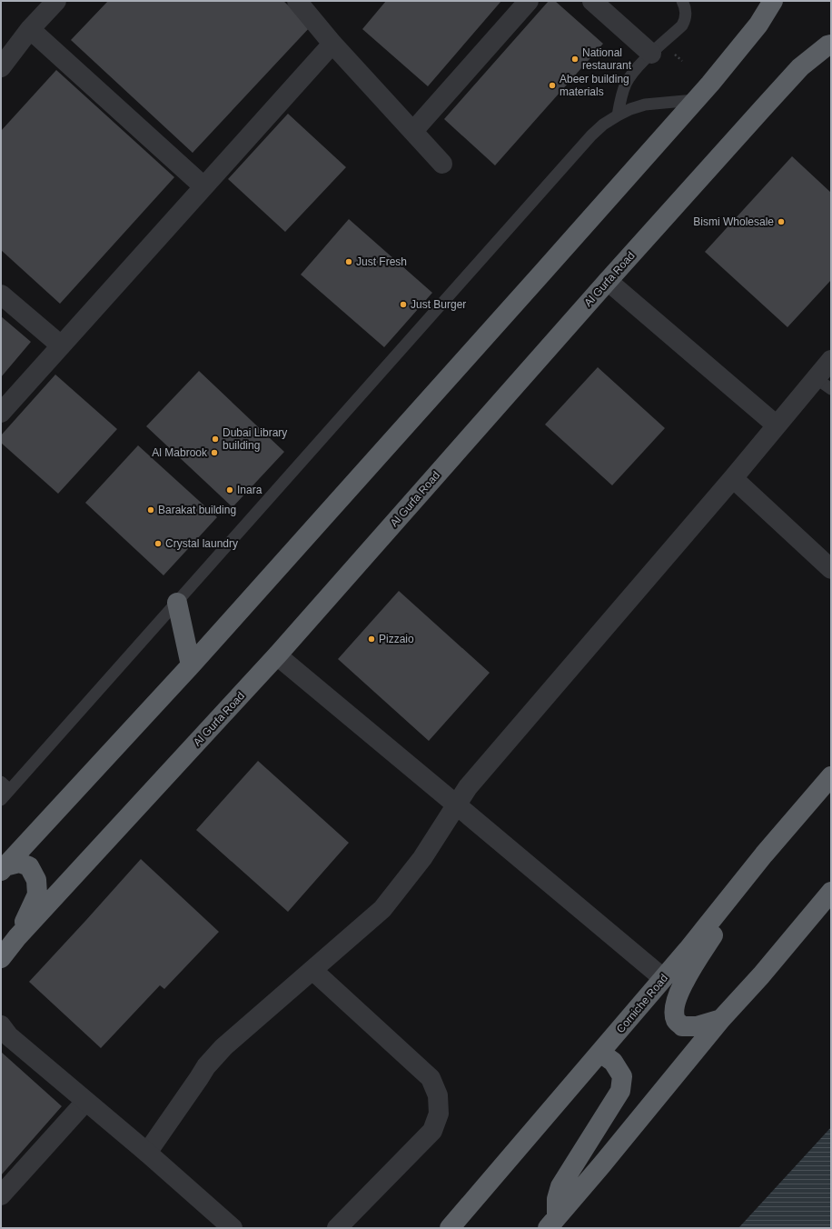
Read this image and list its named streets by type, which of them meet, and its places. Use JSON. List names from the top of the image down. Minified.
{"streets":{"highway":["Al Gurfa Road","Corniche Road"]},"places":["National restaurant","Abeer building materials","Bismi Wholesale","Just Fresh","Just Burger","Dubai Library building","Al Mabrook","Inara","Barakat building","Crystal laundry","Pizzaio"]}
